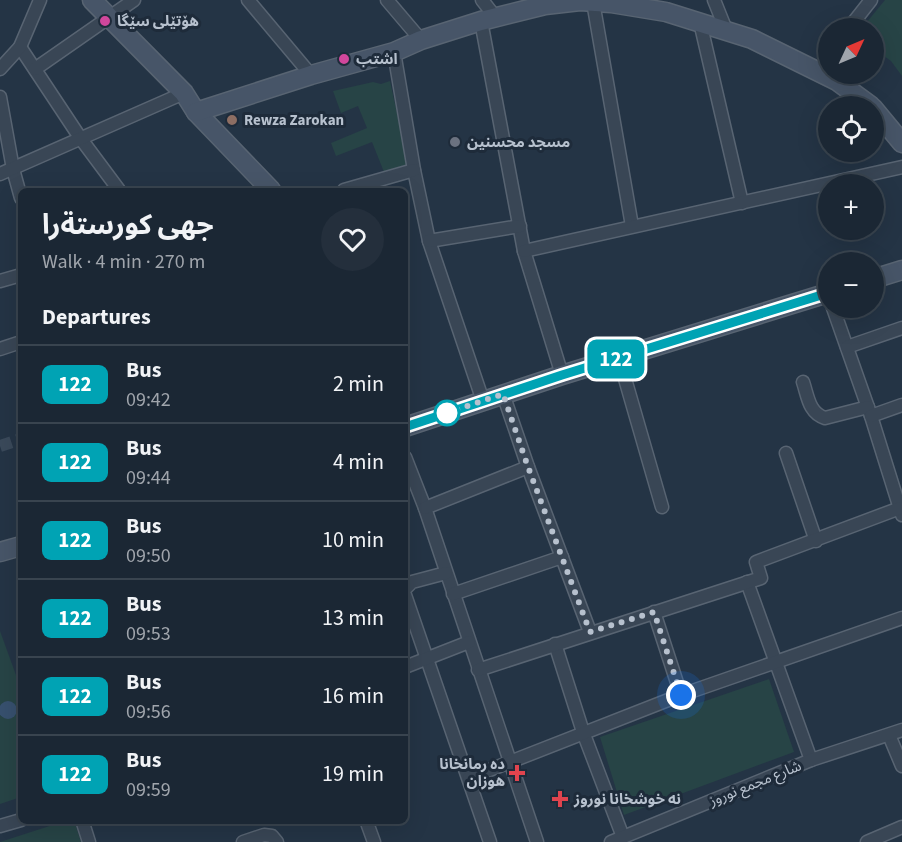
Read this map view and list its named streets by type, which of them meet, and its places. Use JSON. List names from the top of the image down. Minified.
{"streets":{"street":["شارع مجمع نوروز"]},"places":{"other":["هۆتێلی سێگا","اشتب","Rewza Zarokan","مسجد محسنين"],"health":["ده رمانخانا هوزان","نه خوشخانا نوروز"]},"lines":["bus line 122"],"north":"top right","page":{"on_map":"122","map_buttons":["+","−"],"heading":[["جهى كورستةرا","Walk · 4 min · 270 m"],"Departures"],"list":[{"mark":"122","name":"Bus","note":"09:42","value":"2 min"},{"mark":"122","name":"Bus","note":"09:44","value":"4 min"},{"mark":"122","name":"Bus","note":"09:50","value":"10 min"},{"mark":"122","name":"Bus","note":"09:53","value":"13 min"},{"mark":"122","name":"Bus","note":"09:56","value":"16 min"},{"mark":"122","name":"Bus","note":"09:59","value":"19 min"}]}}
